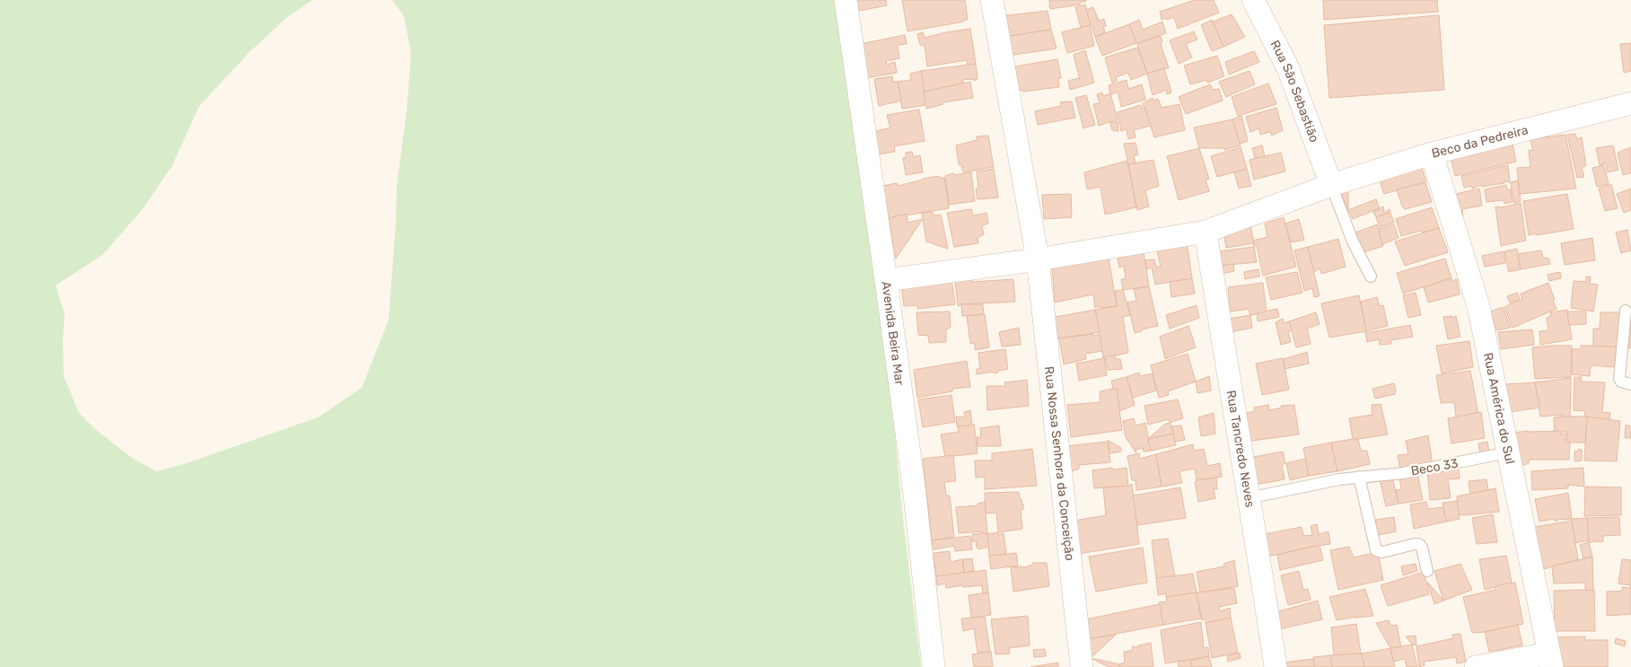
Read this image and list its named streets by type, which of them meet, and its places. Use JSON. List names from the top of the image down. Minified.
{"streets":{"street":["Rua São Sebastião","Beco da Pedreira","Avenida Beira Mar","Rua América do Sul","Rua Tancredo Neves","Rua Nossa Senhora da Conceição"],"lane":["Beco 33"]},"crossings":[["Rua São Sebastião","Beco da Pedreira"],["Beco da Pedreira","Avenida Beira Mar"],["Beco da Pedreira","Rua América do Sul"],["Beco da Pedreira","Rua Tancredo Neves"],["Beco da Pedreira","Rua Nossa Senhora da Conceição"],["Rua América do Sul","Beco 33"],["Rua Tancredo Neves","Beco 33"]]}
